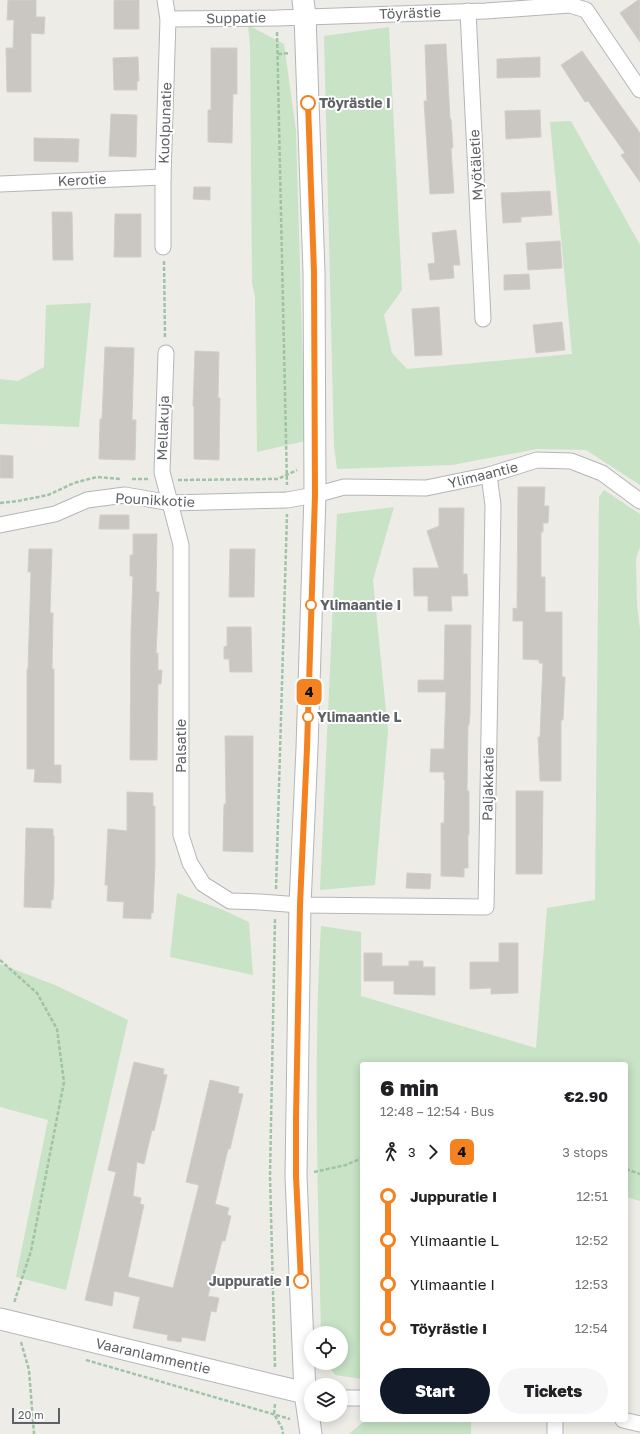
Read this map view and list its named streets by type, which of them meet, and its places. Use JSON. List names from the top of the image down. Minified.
{"streets":{"street":["Töyrästie","Suppatie","Kuolpunatie","Myötäletie","Kerotie","Mellakuja","Ylimaantie","Pounikkotie","Palsatie","Paljakkatie","Vaaranlammentie"]},"crossings":[["Töyrästie","Suppatie"],["Töyrästie","Myötäletie"],["Suppatie","Kuolpunatie"],["Kuolpunatie","Kerotie"],["Mellakuja","Pounikkotie"],["Mellakuja","Palsatie"],["Ylimaantie","Pounikkotie"],["Ylimaantie","Paljakkatie"],["Pounikkotie","Palsatie"],["Palsatie","Paljakkatie"]],"places":["Töyrästie I","Ylimaantie I","Ylimaantie L","Juppuratie I"],"lines":["bus line 4"],"scale_bar":"20 m","page":{"on_map":"4","heading":["6 min","12:48 – 12:54 · Bus","€2.90"],"legs":["3","4","3 stops"],"list":[{"name":"Juppuratie I","value":"12:51"},{"name":"Ylimaantie L","value":"12:52"},{"name":"Ylimaantie I","value":"12:53"},{"name":"Töyrästie I","value":"12:54"}],"buttons":["Start","Tickets"],"scale":"20 m"}}
